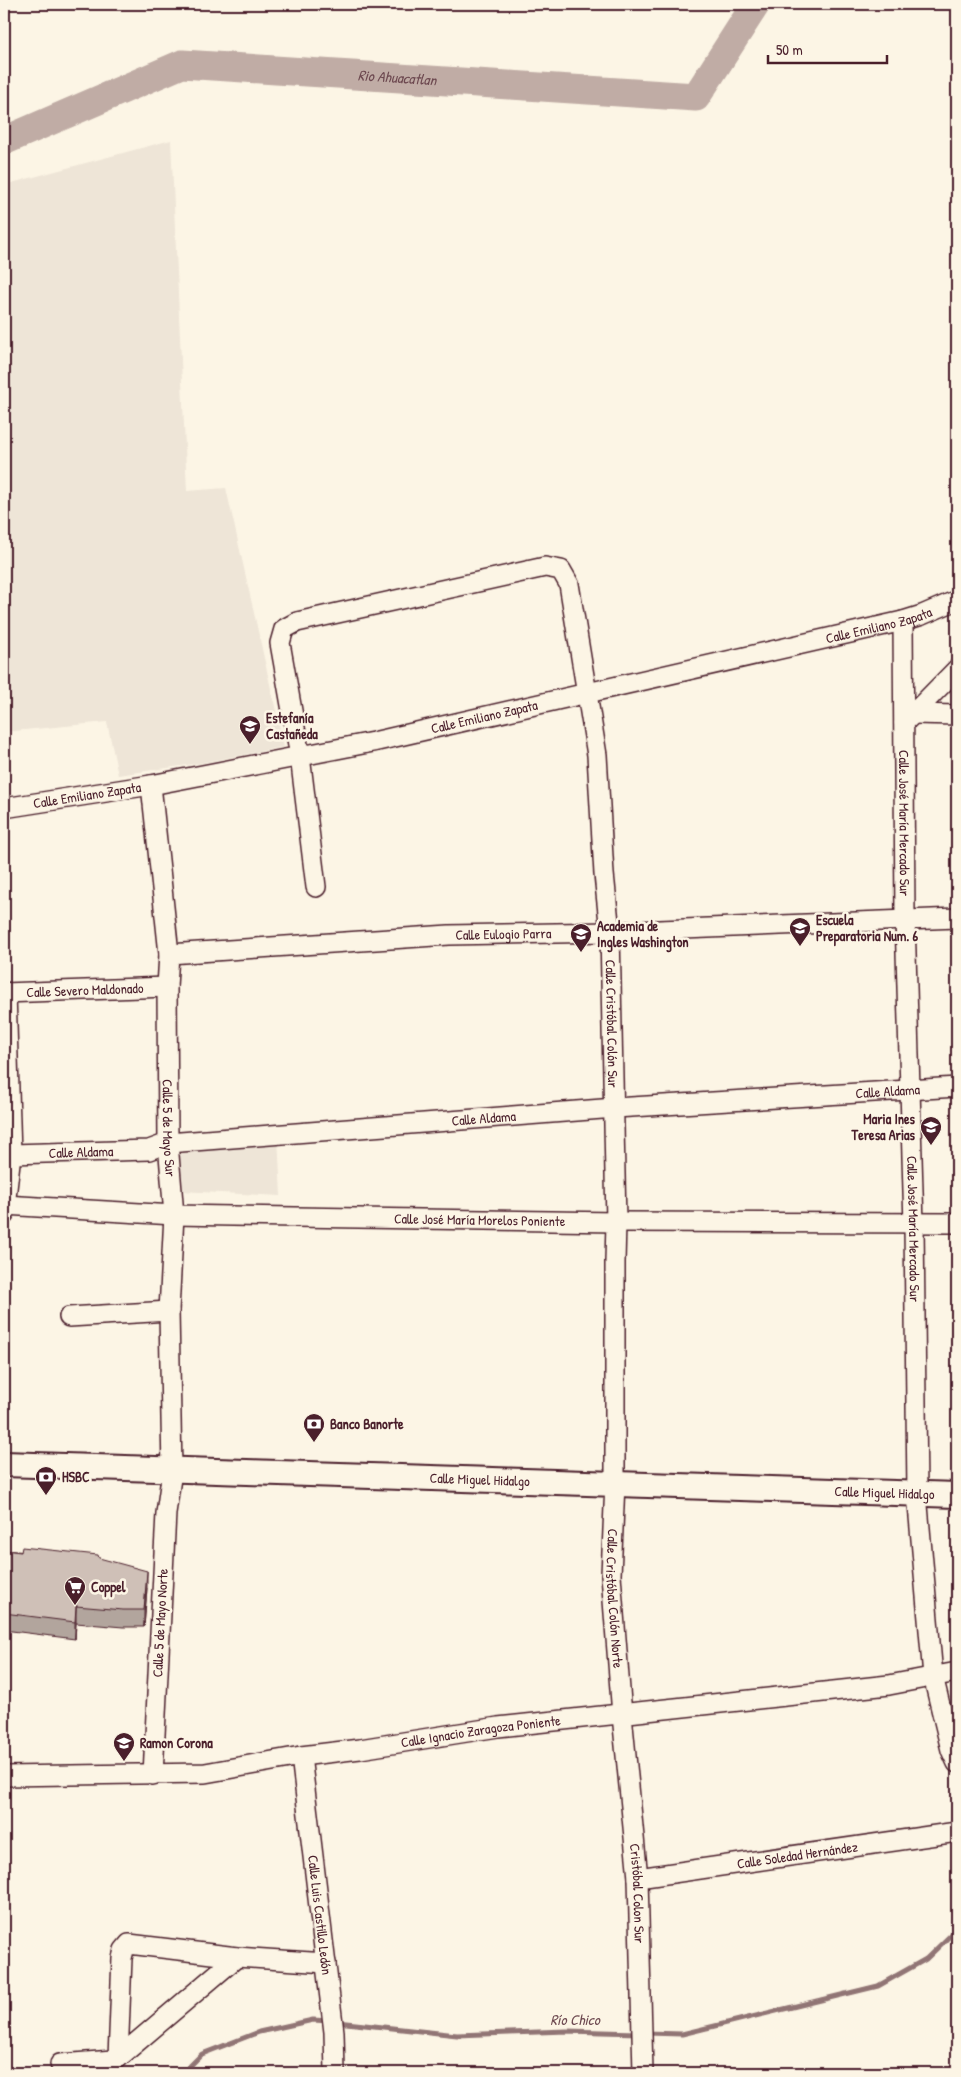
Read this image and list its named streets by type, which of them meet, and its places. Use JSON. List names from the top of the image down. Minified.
{"streets":{"main road":["Calle Miguel Hidalgo"],"street":["Calle Emiliano Zapata","Calle José María Mercado Sur","Calle Eulogio Parra","Calle Severo Maldonado","Calle Cristóbal Colón Sur","Calle Aldama","Calle 5 de Mayo Sur","Calle José María Morelos Poniente","Calle Cristóbal Colón Norte","Calle 5 de Mayo Norte","Calle Ignacio Zaragoza Poniente","Calle Soledad Hernández","Cristóbal Colon Sur","Calle Luis Castillo Ledón"]},"crossings":[["Calle Emiliano Zapata","Calle José María Mercado Sur"],["Calle Emiliano Zapata","Calle Cristóbal Colón Sur"],["Calle Emiliano Zapata","Calle 5 de Mayo Sur"],["Calle José María Mercado Sur","Calle Eulogio Parra"],["Calle José María Mercado Sur","Calle Aldama"],["Calle José María Mercado Sur","Calle José María Morelos Poniente"],["Calle José María Mercado Sur","Calle Miguel Hidalgo"],["Calle José María Mercado Sur","Calle Ignacio Zaragoza Poniente"],["Calle Eulogio Parra","Calle Cristóbal Colón Sur"],["Calle Eulogio Parra","Calle 5 de Mayo Sur"],["Calle Severo Maldonado","Calle 5 de Mayo Sur"],["Calle Cristóbal Colón Sur","Calle Aldama"],["Calle Cristóbal Colón Sur","Calle José María Morelos Poniente"],["Calle Cristóbal Colón Sur","Calle Miguel Hidalgo"],["Calle Cristóbal Colón Sur","Calle Cristóbal Colón Norte"],["Calle Aldama","Calle 5 de Mayo Sur"],["Calle 5 de Mayo Sur","Calle José María Morelos Poniente"],["Calle 5 de Mayo Sur","Calle Miguel Hidalgo"],["Calle 5 de Mayo Sur","Calle 5 de Mayo Norte"],["Calle Miguel Hidalgo","Calle Cristóbal Colón Norte"],["Calle Miguel Hidalgo","Calle 5 de Mayo Norte"],["Calle Cristóbal Colón Norte","Calle Ignacio Zaragoza Poniente"],["Calle Cristóbal Colón Norte","Cristóbal Colon Sur"],["Calle 5 de Mayo Norte","Calle Ignacio Zaragoza Poniente"],["Calle Ignacio Zaragoza Poniente","Cristóbal Colon Sur"],["Calle Ignacio Zaragoza Poniente","Calle Luis Castillo Ledón"],["Calle Soledad Hernández","Cristóbal Colon Sur"]],"water":["Rio Ahuacatlan","Río Chico"],"places":{"school or university":["Estefanía Castañeda","Escuela Preparatoria Num. 6","Academia de Ingles Washington","Maria Ines Teresa Arias","Ramon Corona"],"bank":["Banco Banorte","HSBC"],"supermarket":["Coppel"]},"scale_bar":"50 m"}
